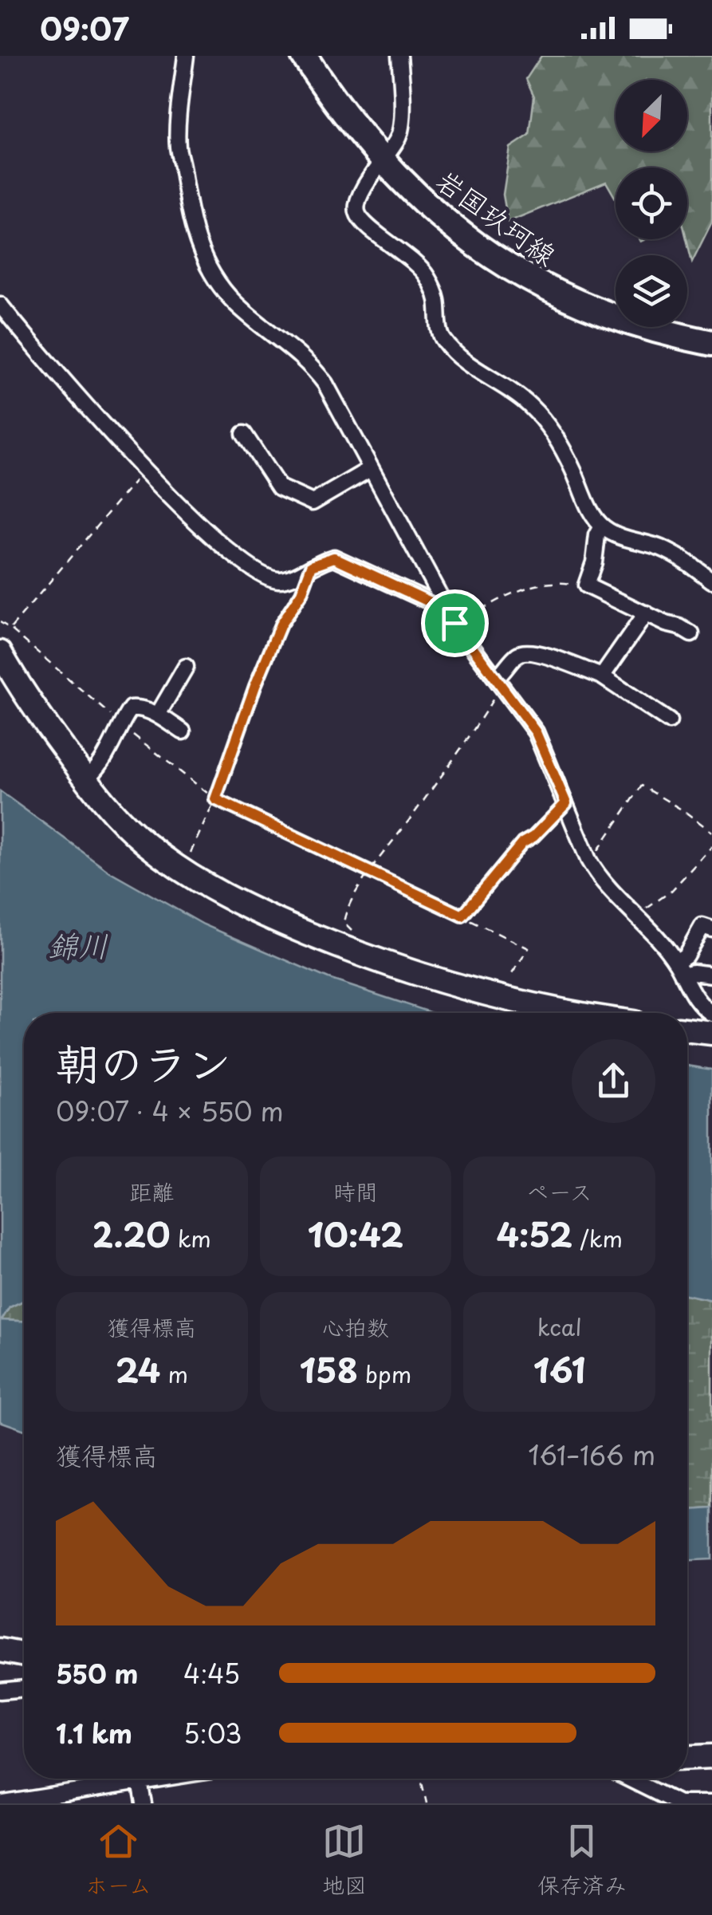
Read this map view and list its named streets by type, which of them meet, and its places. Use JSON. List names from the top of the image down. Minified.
{"streets":{"main road":["岩国玖珂線"]},"water":["錦川"],"north":"bottom left","page":{"status":"09:07","heading":["朝のラン","09:07 · 4 × 550 m"],"stats":[["距離","2.20 km"],["時間","10:42"],["ペース","4:52 /km"],["獲得標高","24 m"],["心拍数","158 bpm"],["kcal","161"]],"chart":["獲得標高","161–166 m"],"list":[{"name":"550 m","note":"4:45"},{"name":"1.1 km","note":"5:03"}],"tabs":["ホーム","地図","保存済み"]}}
